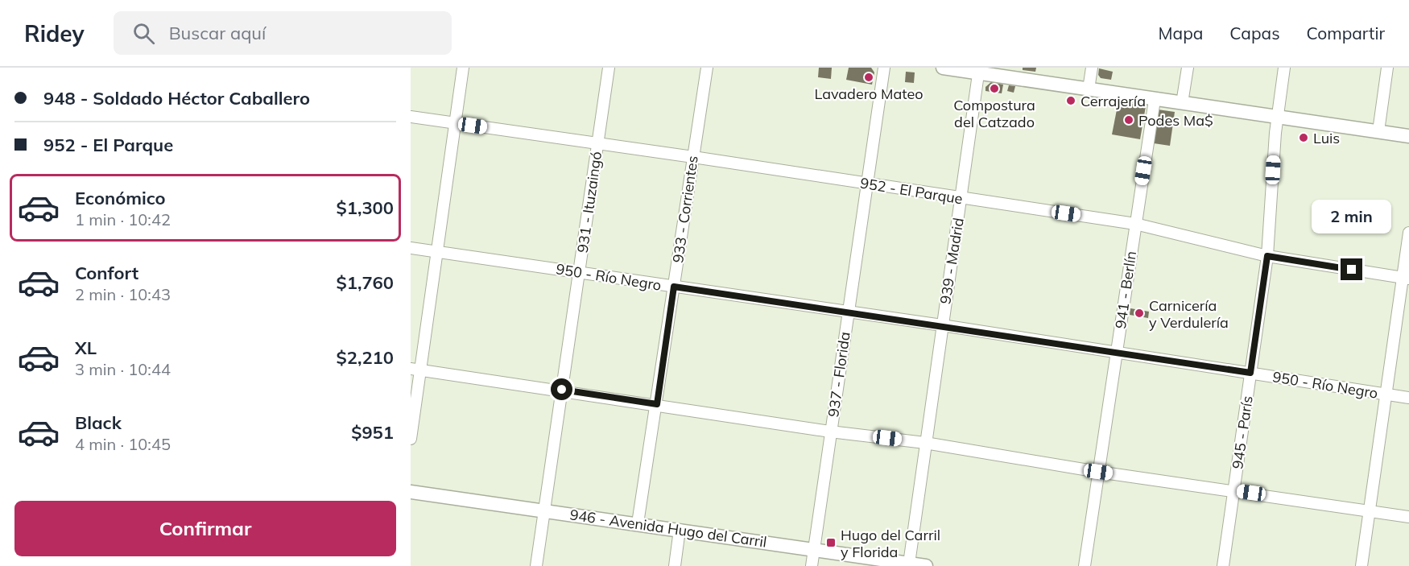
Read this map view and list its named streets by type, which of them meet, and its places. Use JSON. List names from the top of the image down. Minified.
{"streets":{"main road":["946 - Avenida Hugo del Carril"],"street":["952 - El Parque","931 - Ituzaingó","933 - Corrientes","939 - Madrid","950 - Río Negro","941 - Berlín","937 - Florida","945 - París"]},"crossings":[["952 - El Parque","931 - Ituzaingó"],["952 - El Parque","933 - Corrientes"],["952 - El Parque","939 - Madrid"],["952 - El Parque","941 - Berlín"],["952 - El Parque","937 - Florida"],["952 - El Parque","945 - París"],["931 - Ituzaingó","950 - Río Negro"],["931 - Ituzaingó","946 - Avenida Hugo del Carril"],["933 - Corrientes","950 - Río Negro"],["933 - Corrientes","946 - Avenida Hugo del Carril"],["939 - Madrid","950 - Río Negro"],["939 - Madrid","946 - Avenida Hugo del Carril"],["950 - Río Negro","941 - Berlín"],["950 - Río Negro","937 - Florida"],["950 - Río Negro","945 - París"],["937 - Florida","946 - Avenida Hugo del Carril"]],"places":{"other":["Lavadero Mateo","Compostura del Catzado","Cerrajería","Podes Ma$","Luis","Carnicería y Verdulería"],"transit":["Hugo del Carril y Florida"]},"page":{"header":"Ridey","search":"Buscar aquí","nav":["Mapa","Capas","Compartir"],"banner":["948 - Soldado Héctor Caballero","952 - El Parque"],"list":[{"name":"Económico","note":"1 min · 10:42","value":"$1,300"},{"name":"Confort","note":"2 min · 10:43","value":"$1,760"},{"name":"XL","note":"3 min · 10:44","value":"$2,210"},{"name":"Black","note":"4 min · 10:45","value":"$951"}],"bubble":"2 min","buttons":"Confirmar"}}
